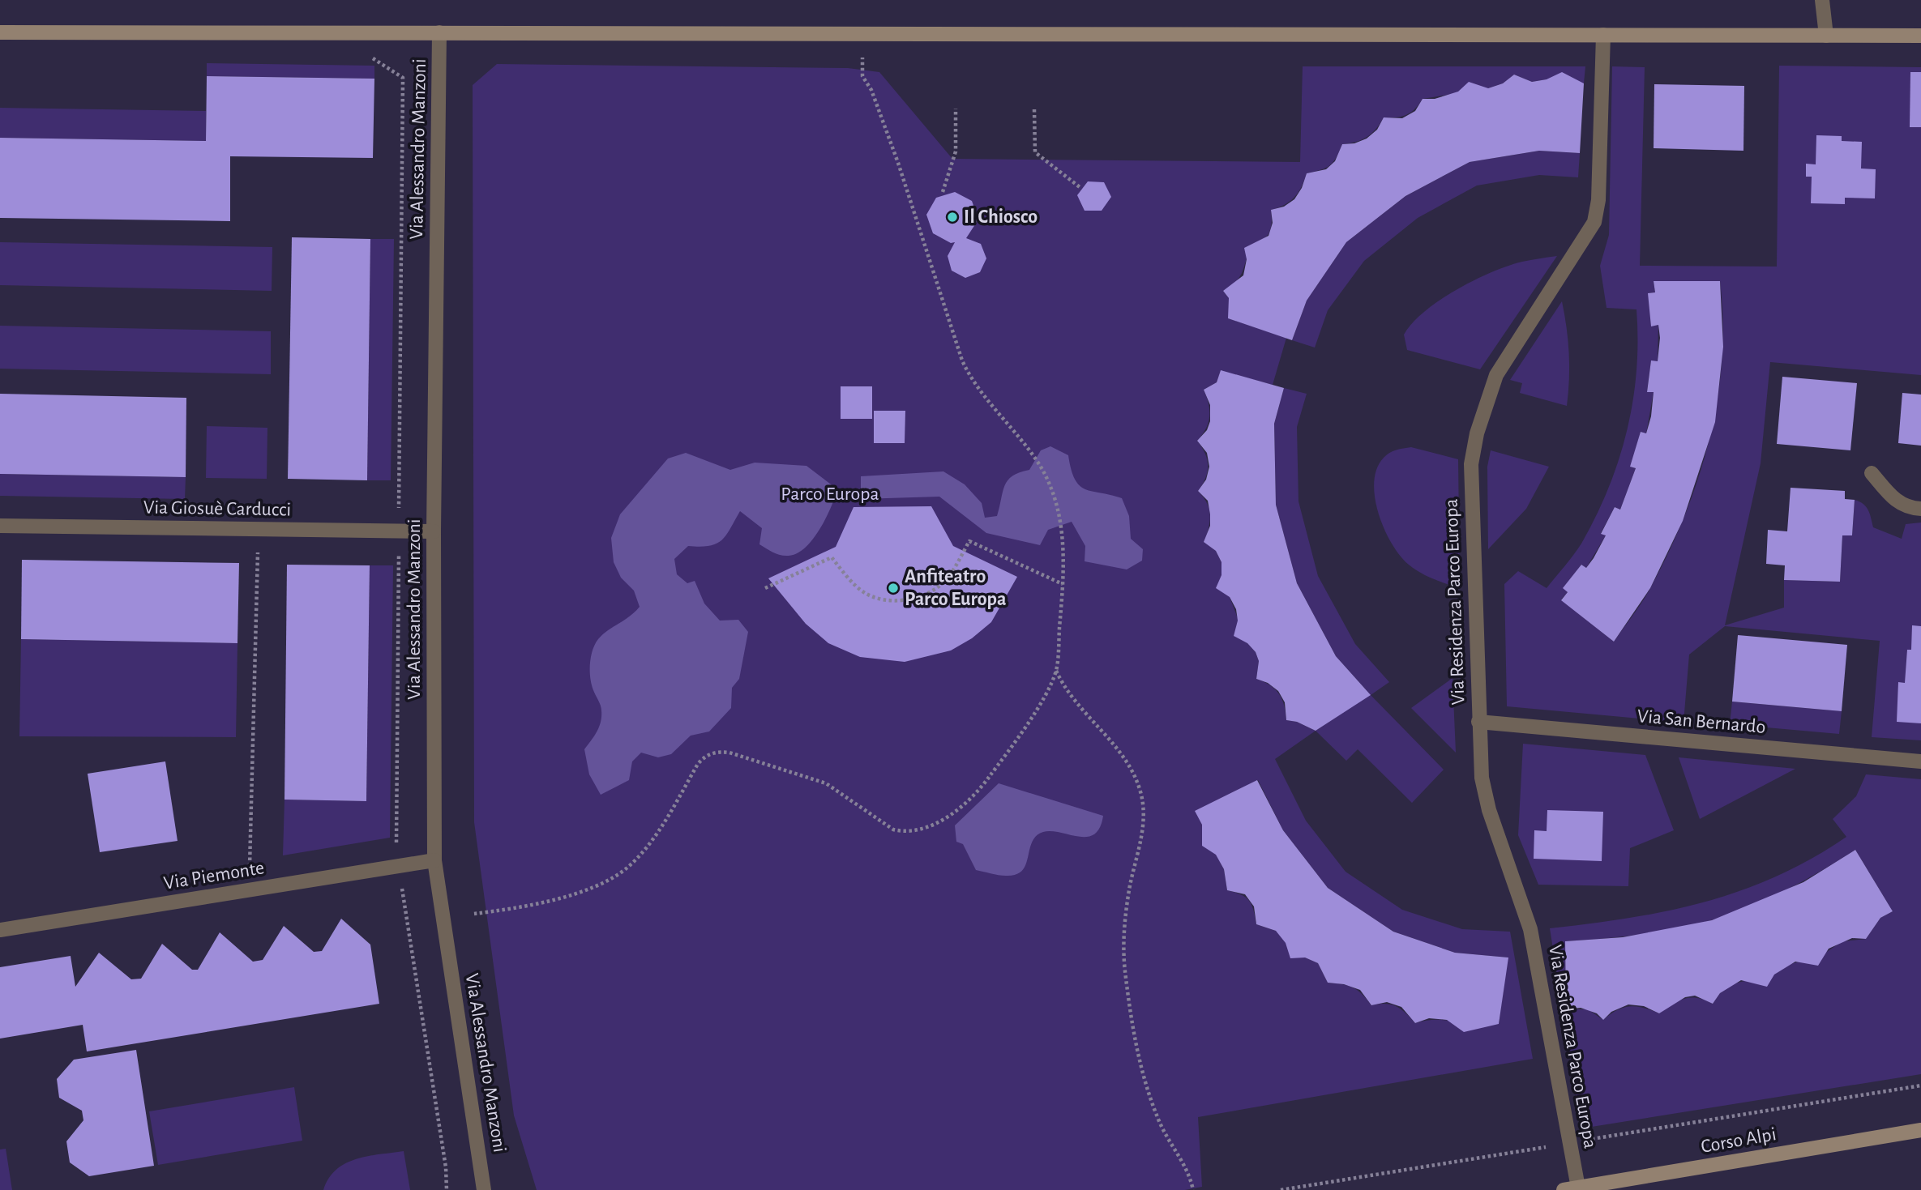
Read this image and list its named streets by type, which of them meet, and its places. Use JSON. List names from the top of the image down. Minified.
{"streets":{"street":["Via Alessandro Manzoni","Via Giosuè Carducci","Via Residenza Parco Europa","Via San Bernardo","Via Piemonte","Corso Alpi"]},"crossings":[["Via Alessandro Manzoni","Via Giosuè Carducci"],["Via Alessandro Manzoni","Via Piemonte"],["Via Residenza Parco Europa","Via San Bernardo"],["Via Residenza Parco Europa","Corso Alpi"]],"parks":["Parco Europa"],"places":["Il Chiosco","Anfiteatro Parco Europa"]}
